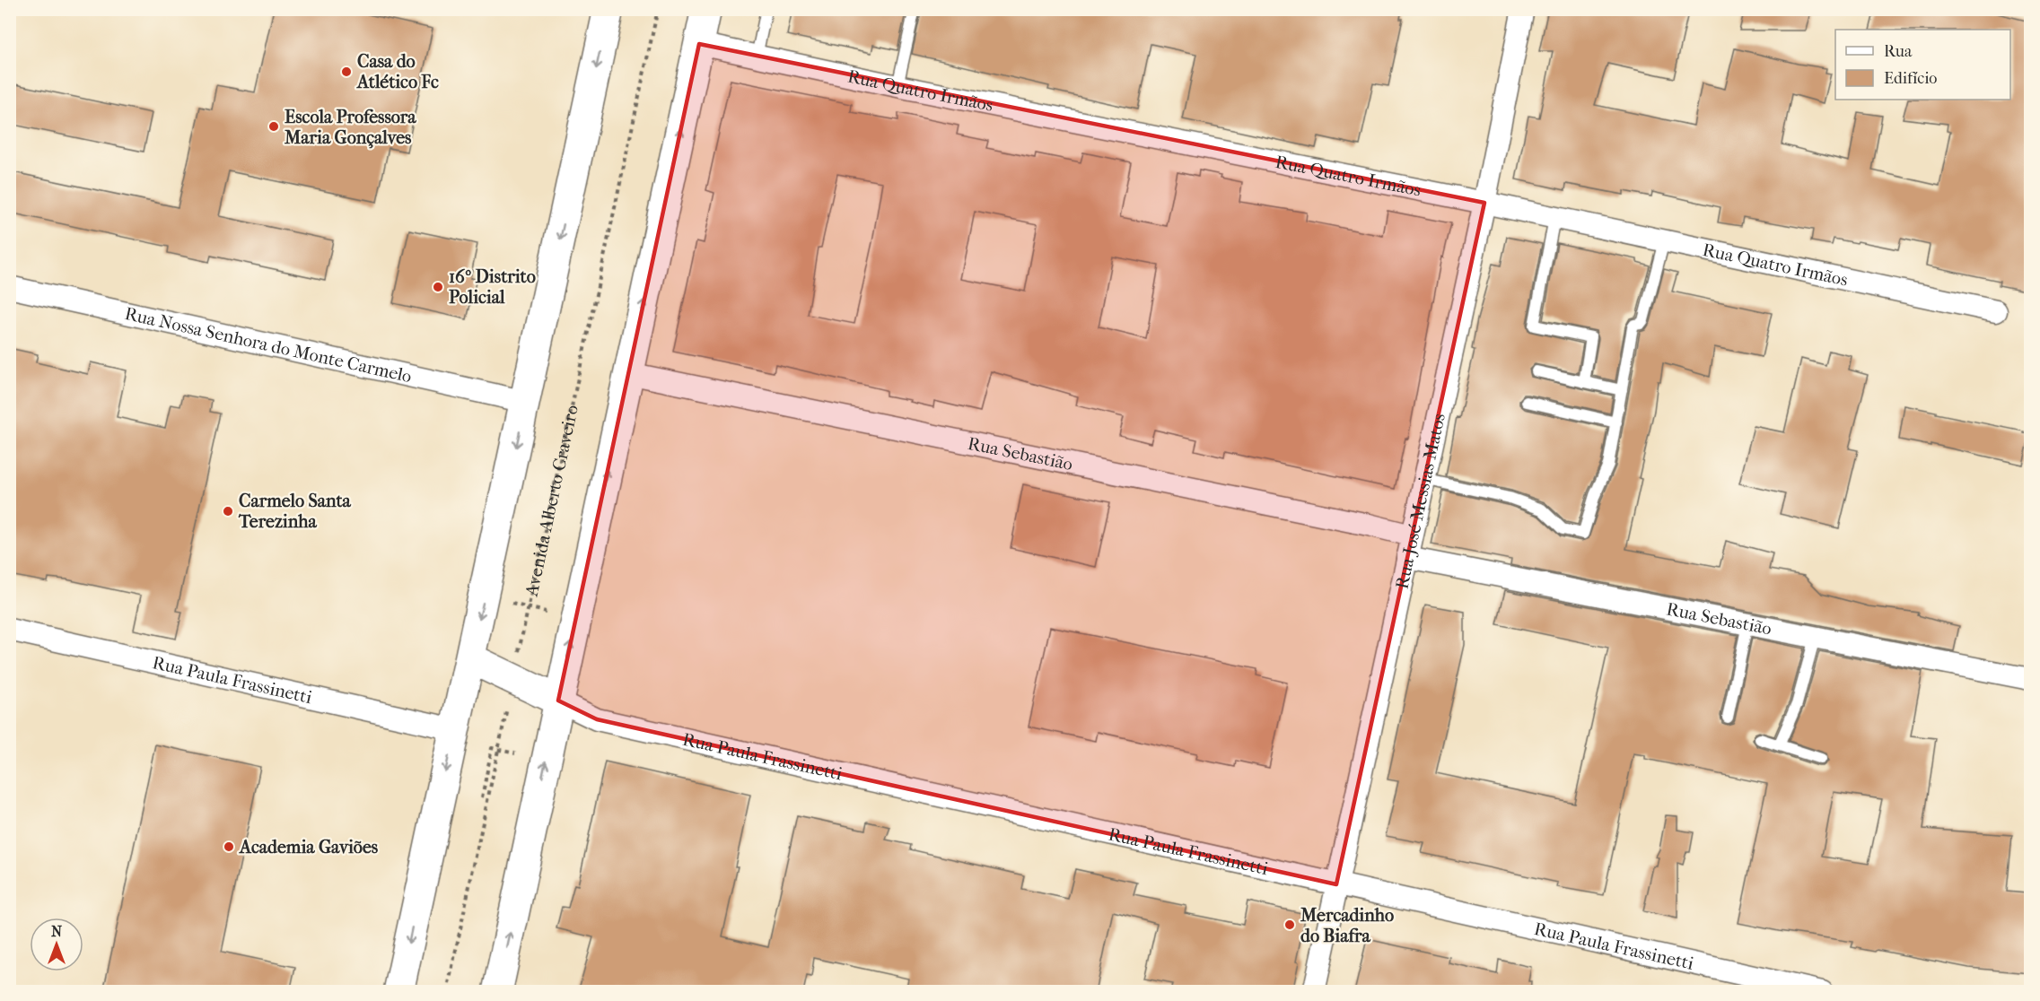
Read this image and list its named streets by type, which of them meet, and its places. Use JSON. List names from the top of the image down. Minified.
{"streets":{"street":["Rua Quatro Irmãos","Rua Nossa Senhora do Monte Carmelo","Rua Sebastião","Rua José Messias Matos","Rua Paula Frassinetti"],"path":["Avenida Alberto Craveiro"]},"crossings":[["Rua Quatro Irmãos","Rua José Messias Matos"],["Rua Sebastião","Rua José Messias Matos"],["Rua José Messias Matos","Rua Paula Frassinetti"]],"places":["Casa do Atlético Fc","Escola Professora Maria Gonçalves","16º Distrito Policial","Carmelo Santa Terezinha","Academia Gaviões","Mercadinho do Biafra"],"legend":["Rua","Edifício"],"north":"top"}
